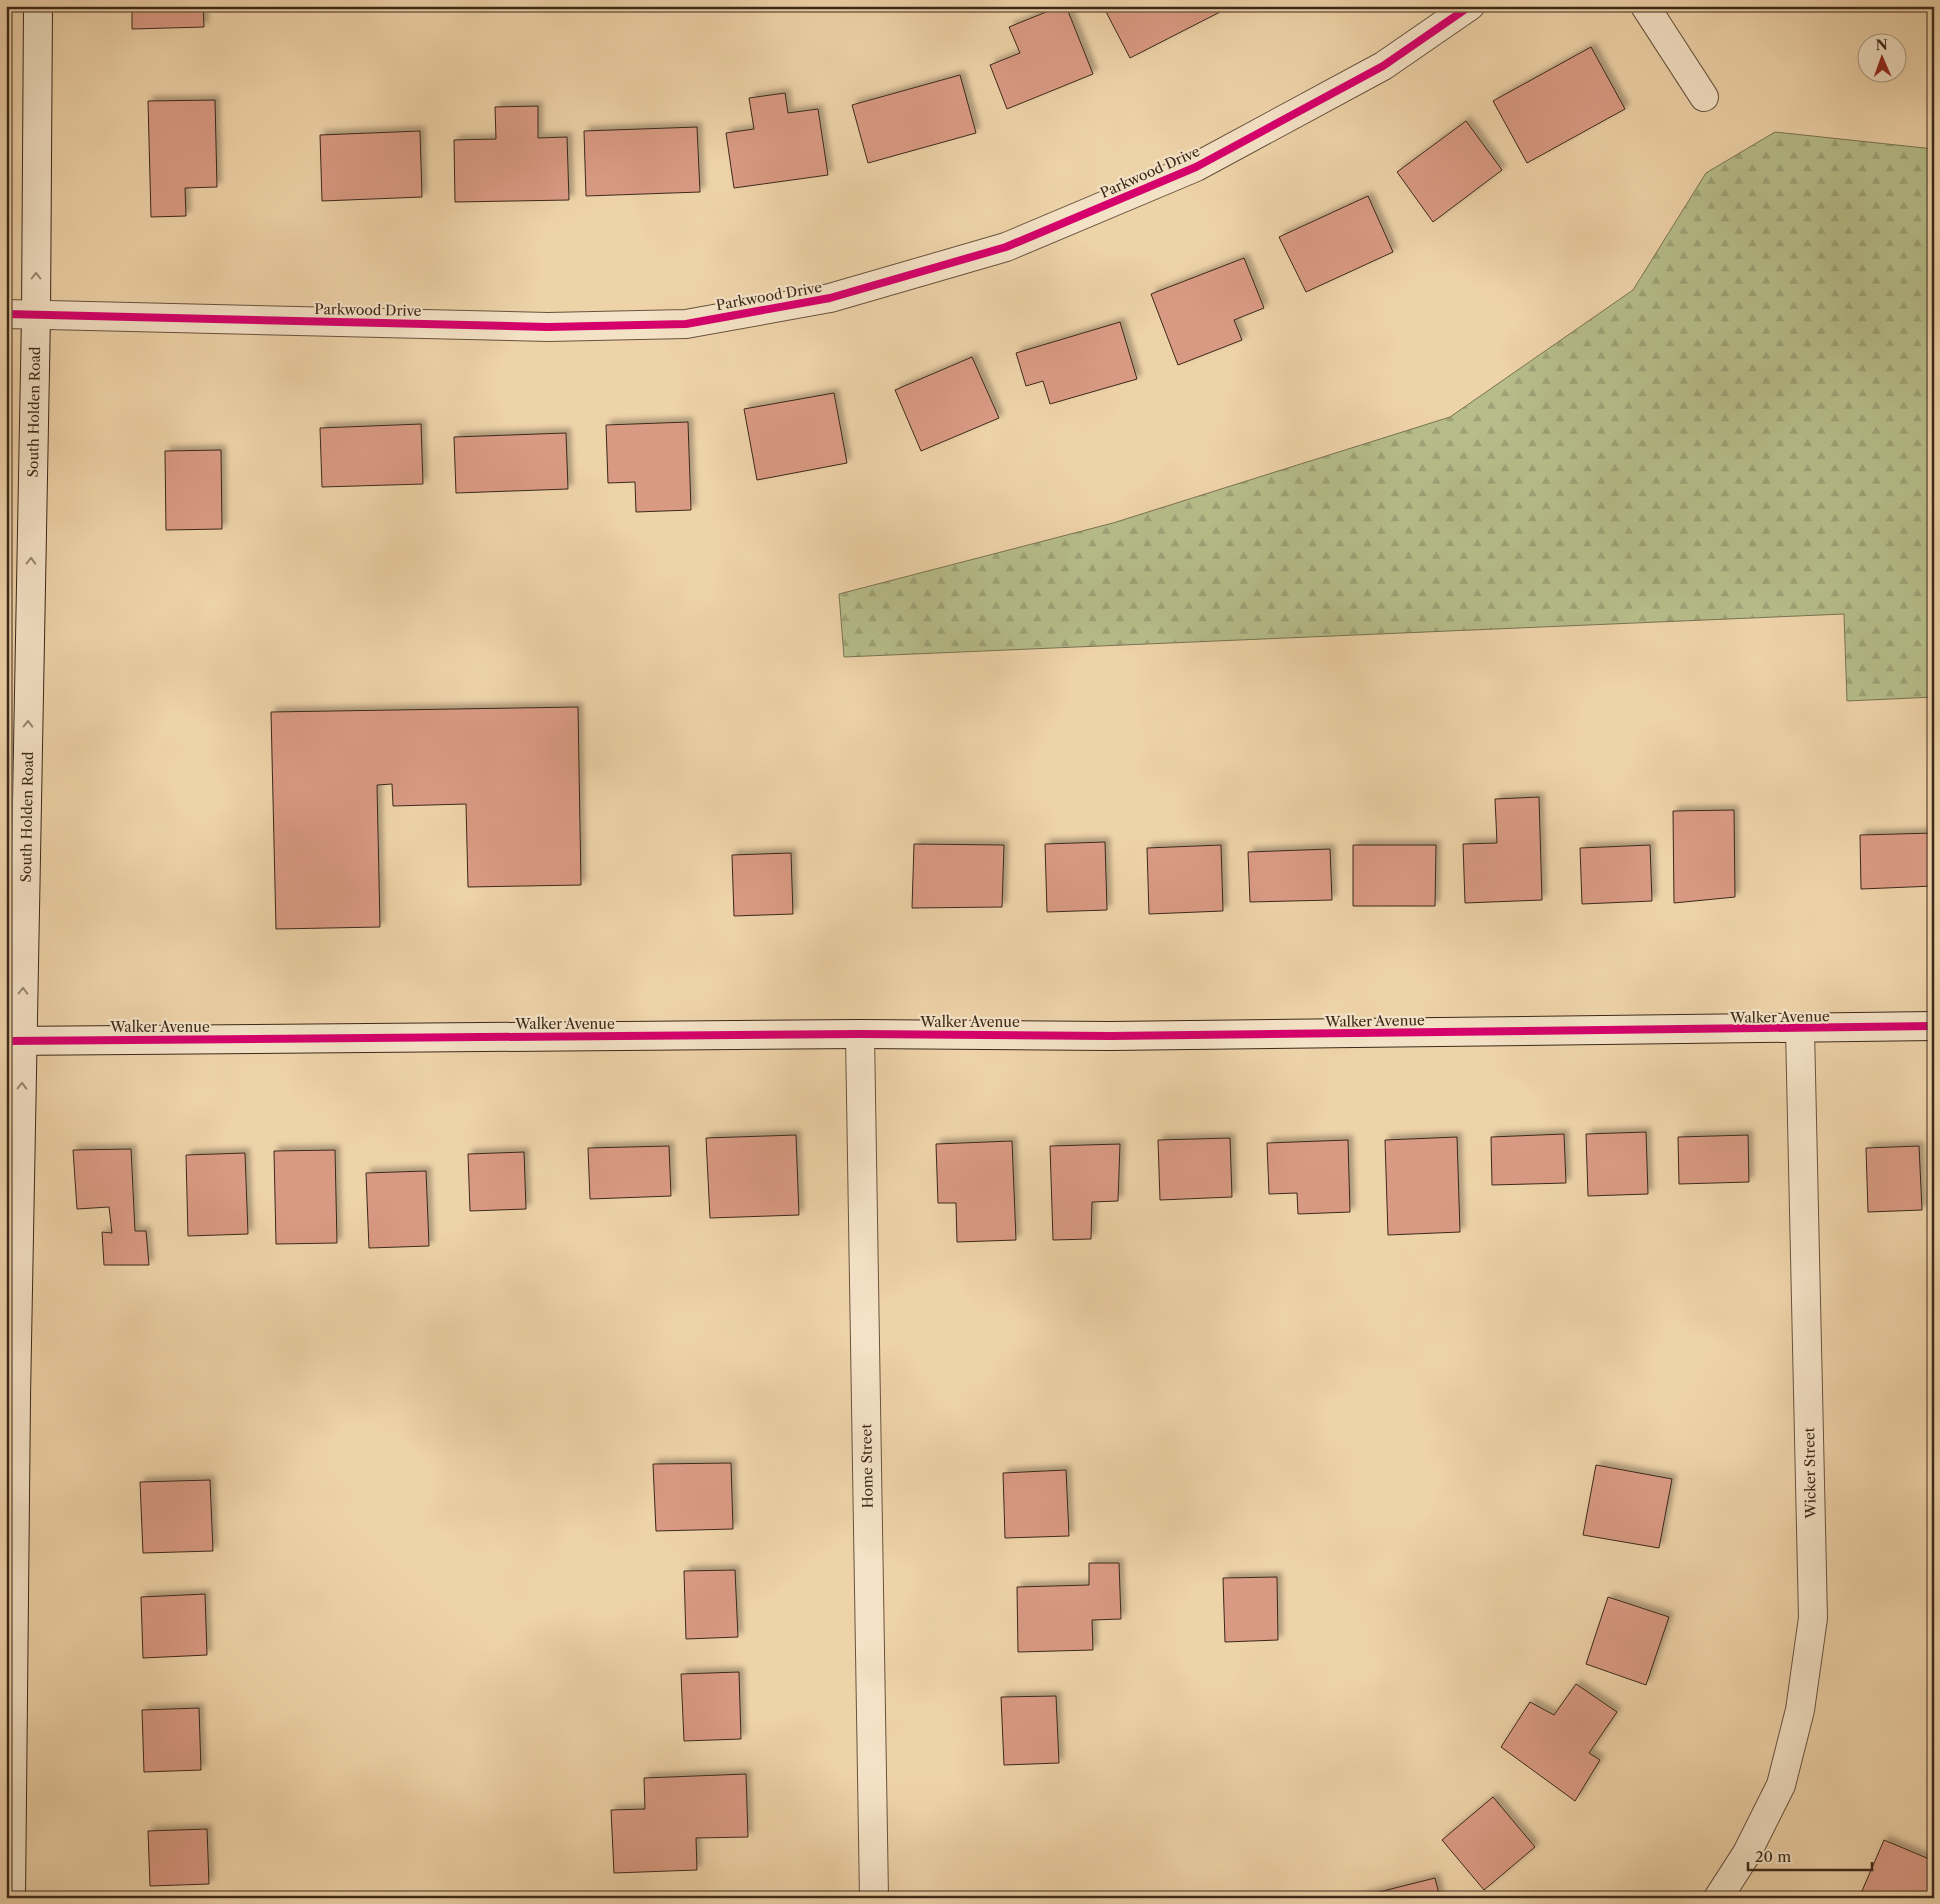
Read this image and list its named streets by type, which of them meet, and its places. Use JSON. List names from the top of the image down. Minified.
{"streets":{"street":["Parkwood Drive","South Holden Road","Walker Avenue","Home Street","Wicker Street"]},"crossings":[["Parkwood Drive","South Holden Road"],["South Holden Road","Walker Avenue"],["Walker Avenue","Home Street"],["Walker Avenue","Wicker Street"]],"one_way":["South Holden Road"],"scale_bar":"20 m","north":"top"}
